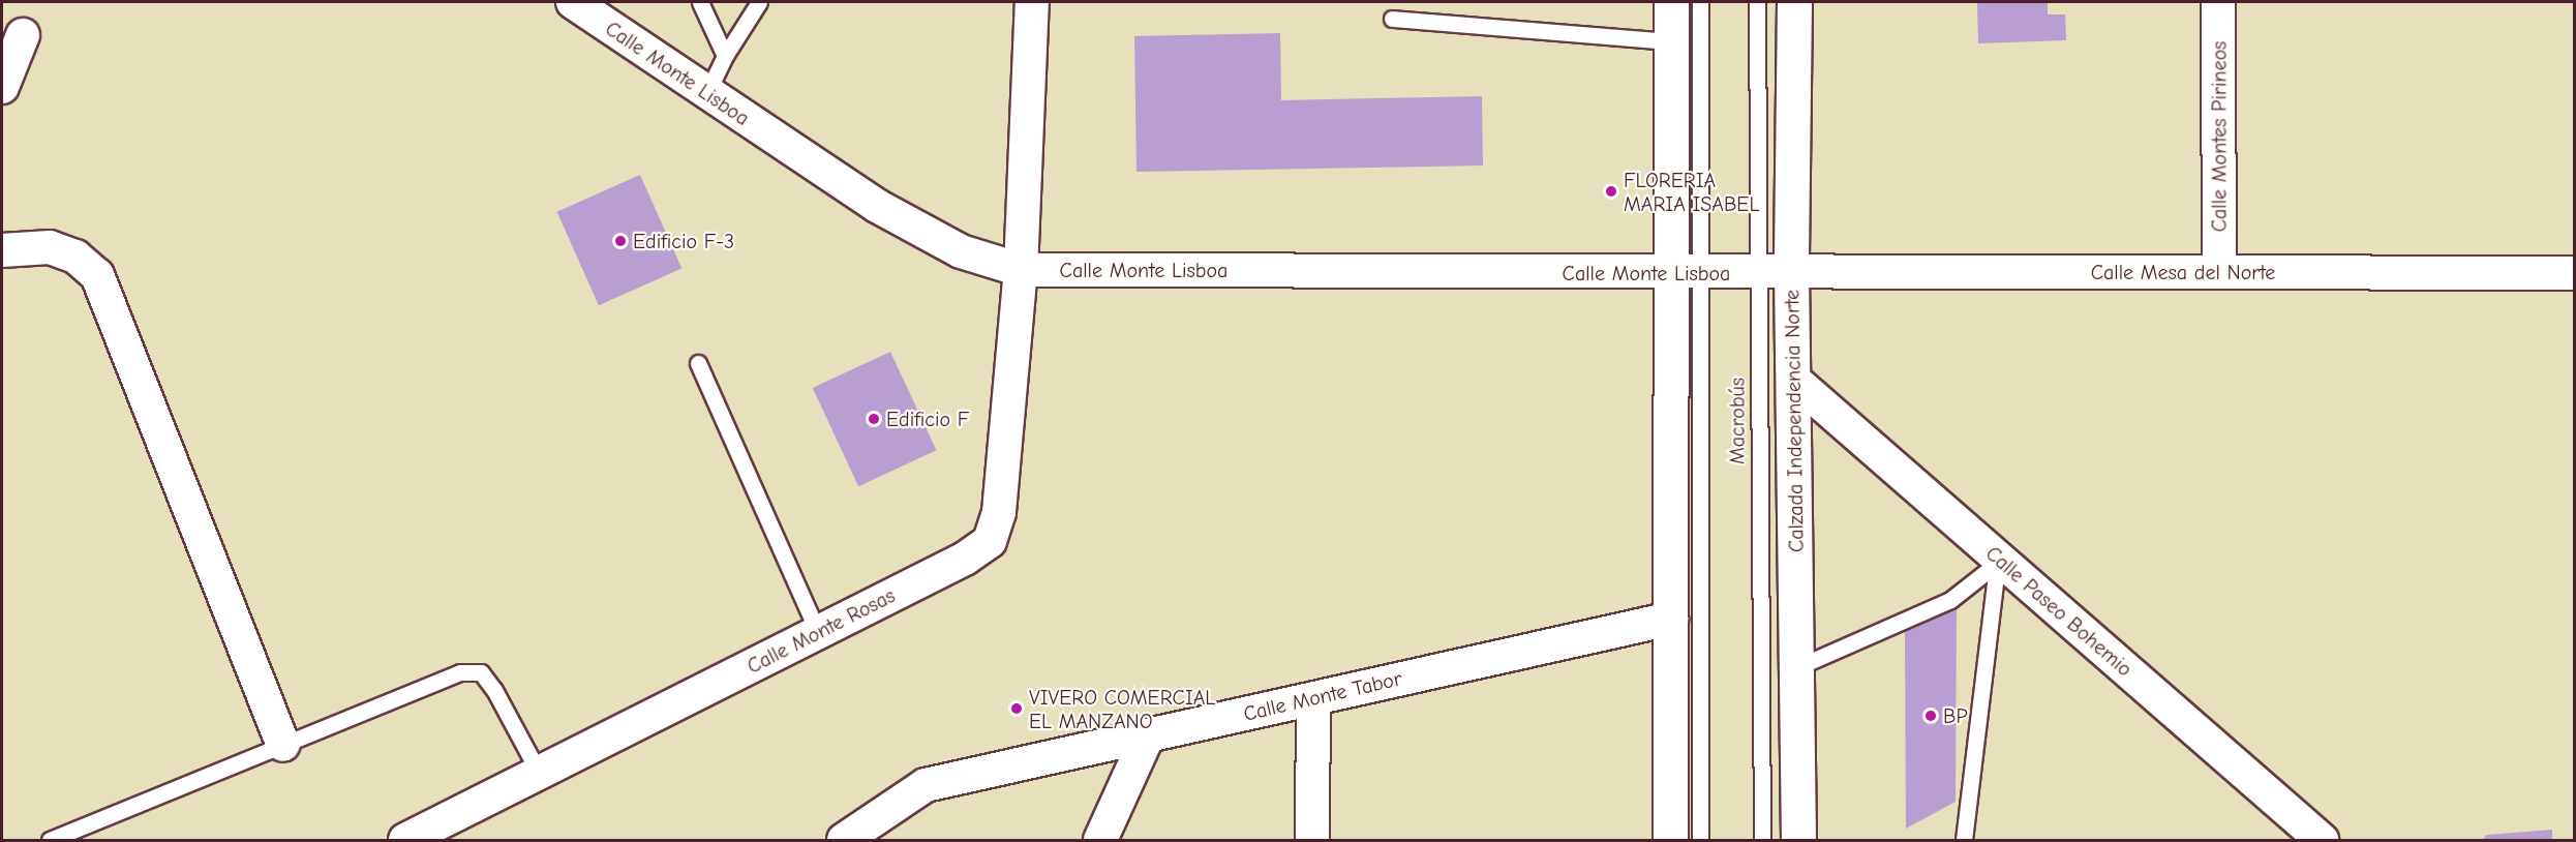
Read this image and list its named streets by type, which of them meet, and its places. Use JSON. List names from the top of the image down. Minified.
{"streets":{"main road":["Calzada Independencia Norte"],"street":["Calle Monte Lisboa","Calle Montes Pirineos","Calle Mesa del Norte","Calle Paseo Bohemio","Calle Monte Rosas","Calle Monte Tabor"],"lane":["Macrobús"]},"crossings":[["Calle Monte Lisboa","Calle Mesa del Norte"],["Calle Monte Lisboa","Macrobús"],["Calle Monte Lisboa","Calzada Independencia Norte"],["Calle Monte Lisboa","Calle Monte Rosas"],["Calle Montes Pirineos","Calle Mesa del Norte"],["Calle Mesa del Norte","Calzada Independencia Norte"],["Calzada Independencia Norte","Calle Paseo Bohemio"]],"places":["FLORERIA MARIA ISABEL","Edificio F-3","Edificio F","VIVERO COMERCIAL EL MANZANO","BP"]}
